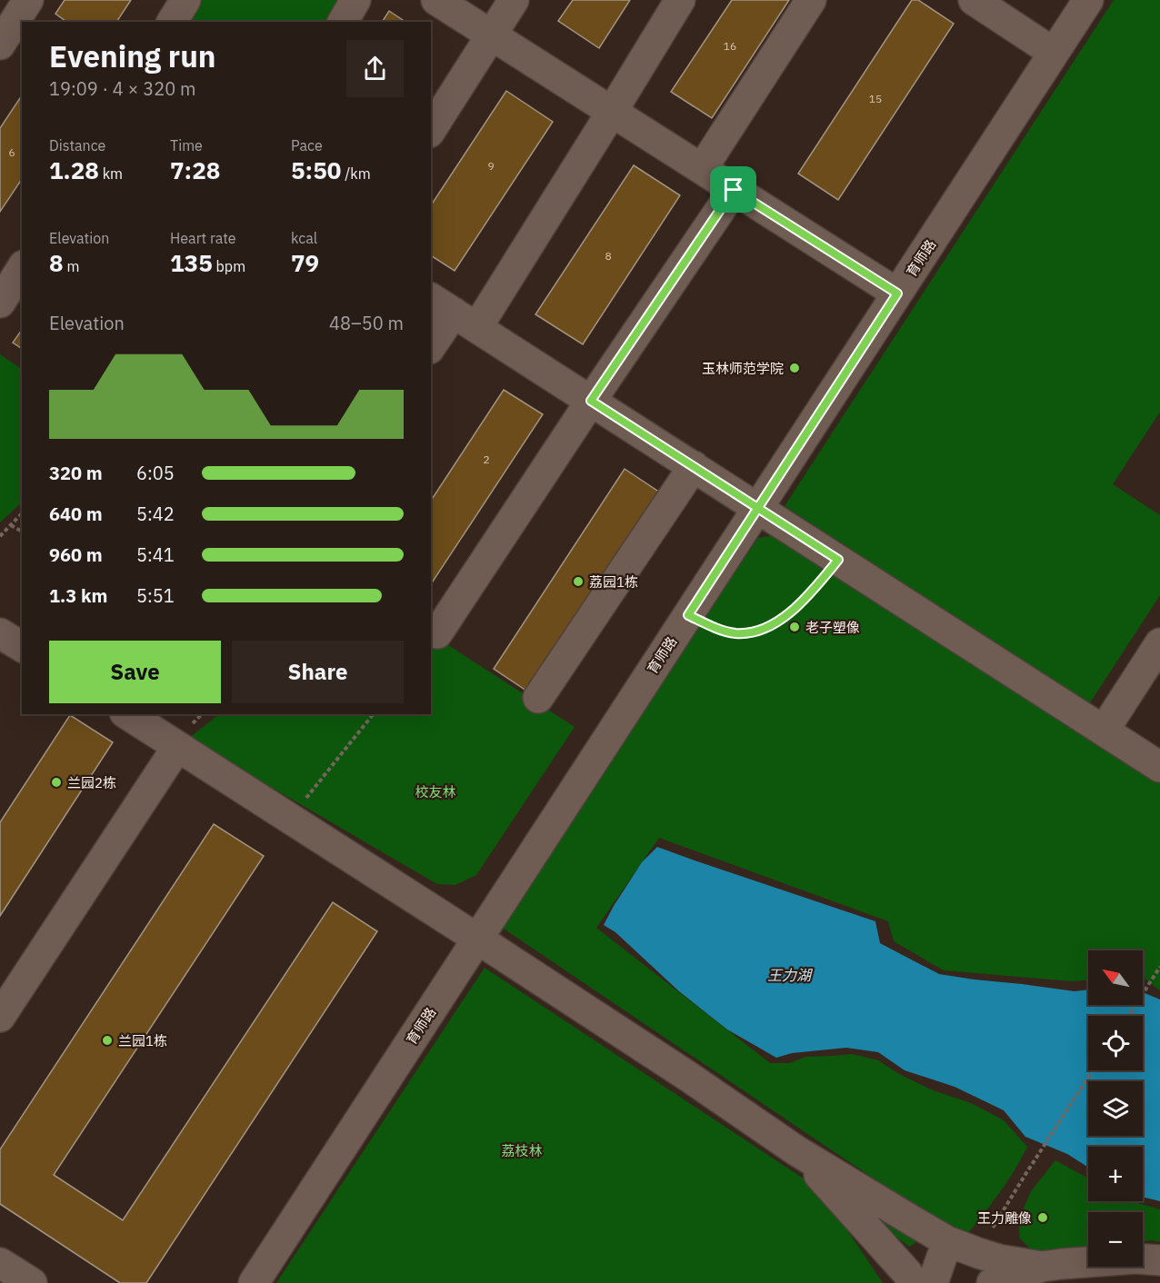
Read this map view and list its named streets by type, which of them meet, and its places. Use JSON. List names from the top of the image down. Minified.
{"streets":{"lane":["育师路"]},"water":["王力湖"],"parks":["校友林","荔枝林"],"places":["玉林师范学院","荔园1栋","老子塑像","兰园2栋","兰园1栋","王力雕像"],"house_numbers":["16","15","6","9","8","2"],"north":"top left","page":{"heading":["Evening run","19:09 · 4 × 320 m"],"stats":[["Distance","1.28 km"],["Time","7:28"],["Pace","5:50 /km"],["Elevation","8 m"],["Heart rate","135 bpm"],["kcal","79"]],"chart":["Elevation","48–50 m"],"list":[{"name":"320 m","note":"6:05"},{"name":"640 m","note":"5:42"},{"name":"960 m","note":"5:41"},{"name":"1.3 km","note":"5:51"}],"buttons":["Save","Share"],"map_buttons":["+","−"]}}
